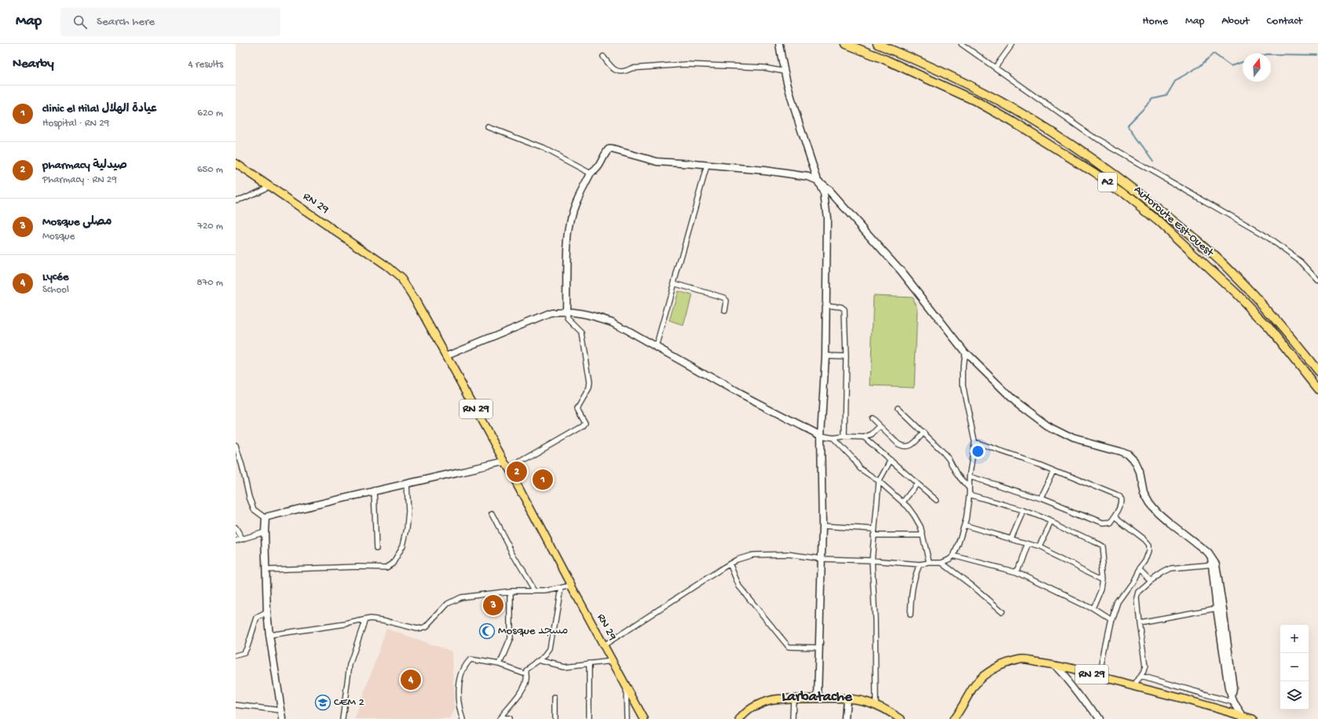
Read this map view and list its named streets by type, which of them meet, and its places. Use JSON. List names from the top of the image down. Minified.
{"streets":{"highway":["A2","Autoroute Est-Ouest"],"main road":["RN 29"]},"districts":["Larbatache"],"places":{"mosque":["Mosque مسجد"],"school or university":["CEM 2"]},"north":"top","page":{"header":"Map","search":"Search here","nav":["Home","Map","About","Contact"],"heading":["Nearby","4 results"],"list":[{"mark":"1","name":"clinic el Hilal عيادة الهلال","note":"Hospital · RN 29","value":"620 m"},{"mark":"2","name":"pharmacy صيدلية","note":"Pharmacy · RN 29","value":"650 m"},{"mark":"3","name":"Mosque مصلى","note":"Mosque","value":"720 m"},{"mark":"4","name":"Lycée","note":"School","value":"870 m"}],"pins":["2","1","3","4"],"map_buttons":["+","−"]}}
